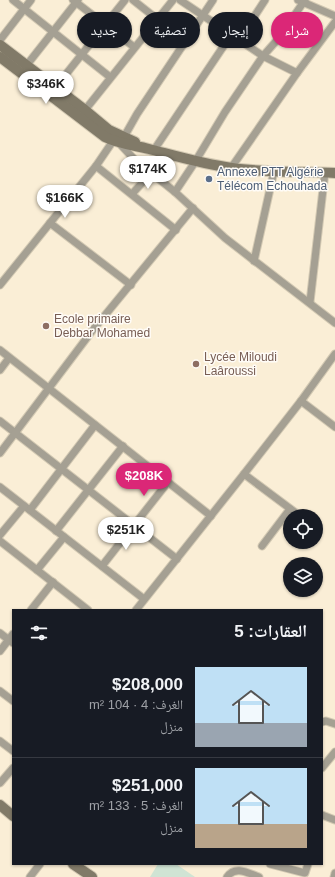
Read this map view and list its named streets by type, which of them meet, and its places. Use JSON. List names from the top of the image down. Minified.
{"places":["Annexe PTT Algérie Télécom Echouhada","Ecole primaire Debbar Mohamed","Lycée Miloudi Laâroussi"],"page":{"chip":["شراء","إيجار","تصفية","جديد"],"price":["$346K","$174K","$166K","$208K","$251K"],"heading":"العقارات: 5","list":[{"name":"$208,000","note":"الغرف: 4 · 104 m² · منزل"},{"name":"$251,000","note":"الغرف: 5 · 133 m² · منزل"}]}}
